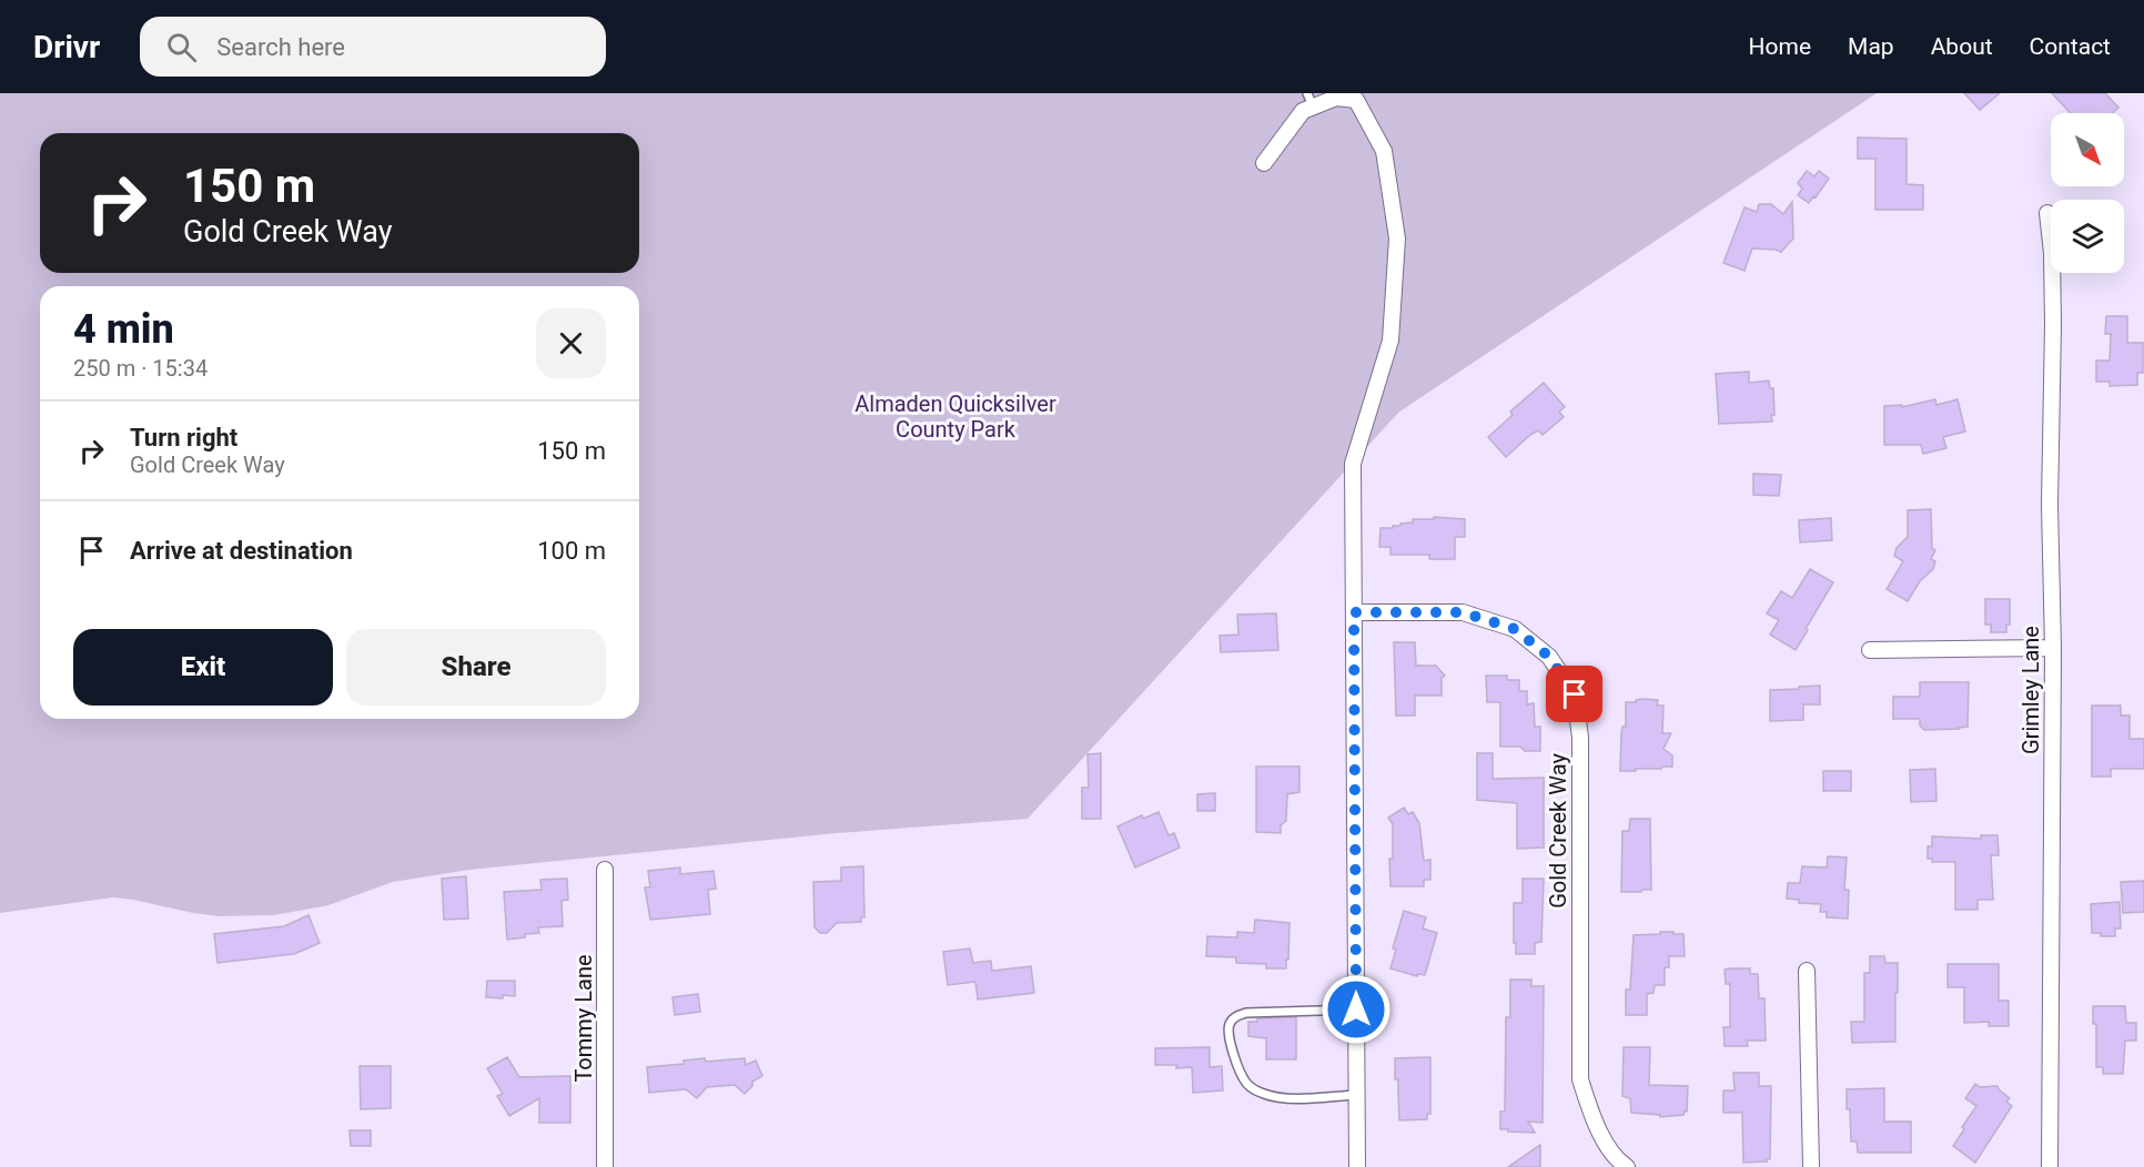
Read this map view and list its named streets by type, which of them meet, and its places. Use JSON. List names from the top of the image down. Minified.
{"streets":{"street":["Grimley Lane","Gold Creek Way","Tommy Lane"]},"parks":["Almaden Quicksilver County Park"],"north":"bottom right","page":{"header":"Drivr","search":"Search here","nav":["Home","Map","About","Contact"],"turn":["150 m","Gold Creek Way"],"heading":["4 min","250 m · 15:34"],"list":[{"name":"Turn right","note":"Gold Creek Way","value":"150 m"},{"name":"Arrive at destination","value":"100 m"}],"buttons":["Exit","Share"]}}
